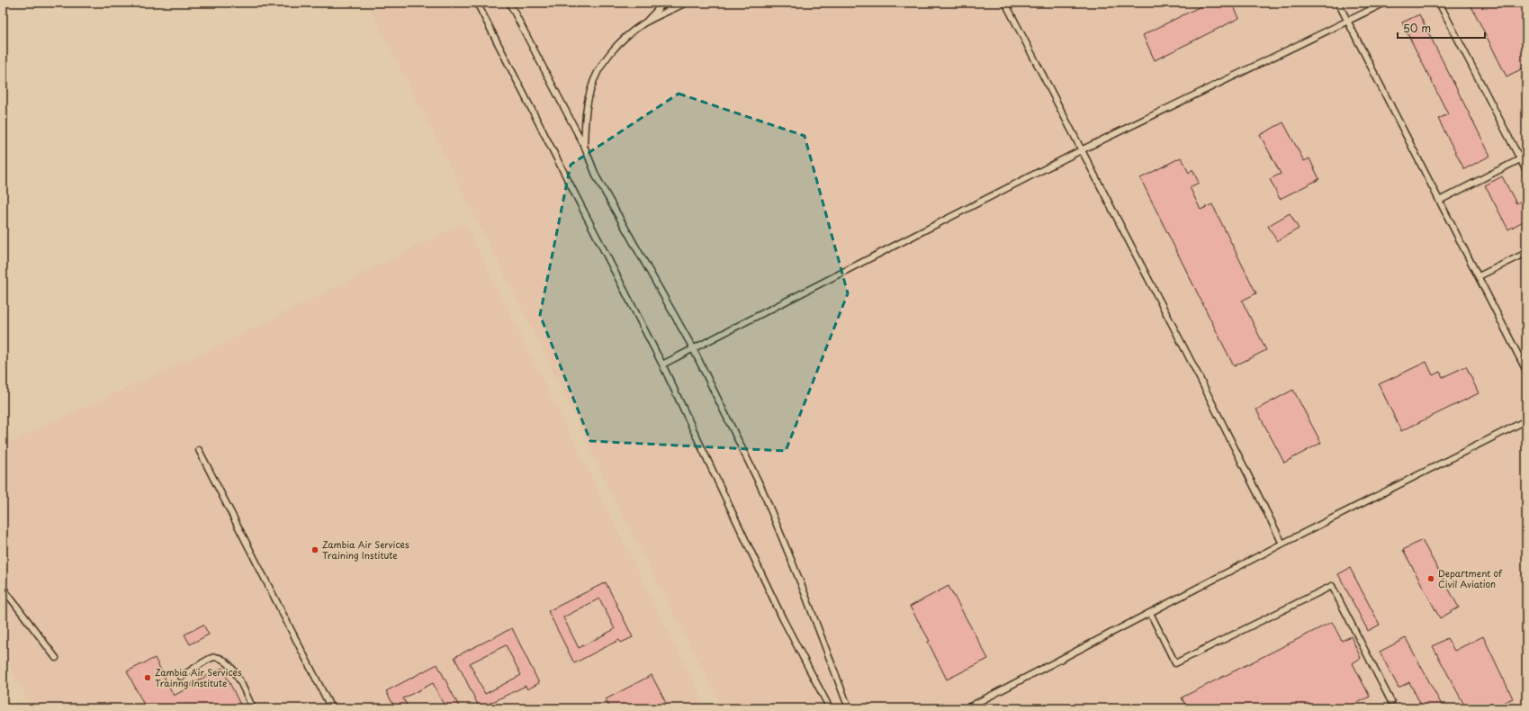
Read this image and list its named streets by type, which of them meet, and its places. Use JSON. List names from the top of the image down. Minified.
{"places":["Zambia Air Services Training Institute","Department of Civil Aviation","Zambia Air Services Trainng Institute"],"scale_bar":"50 m"}
